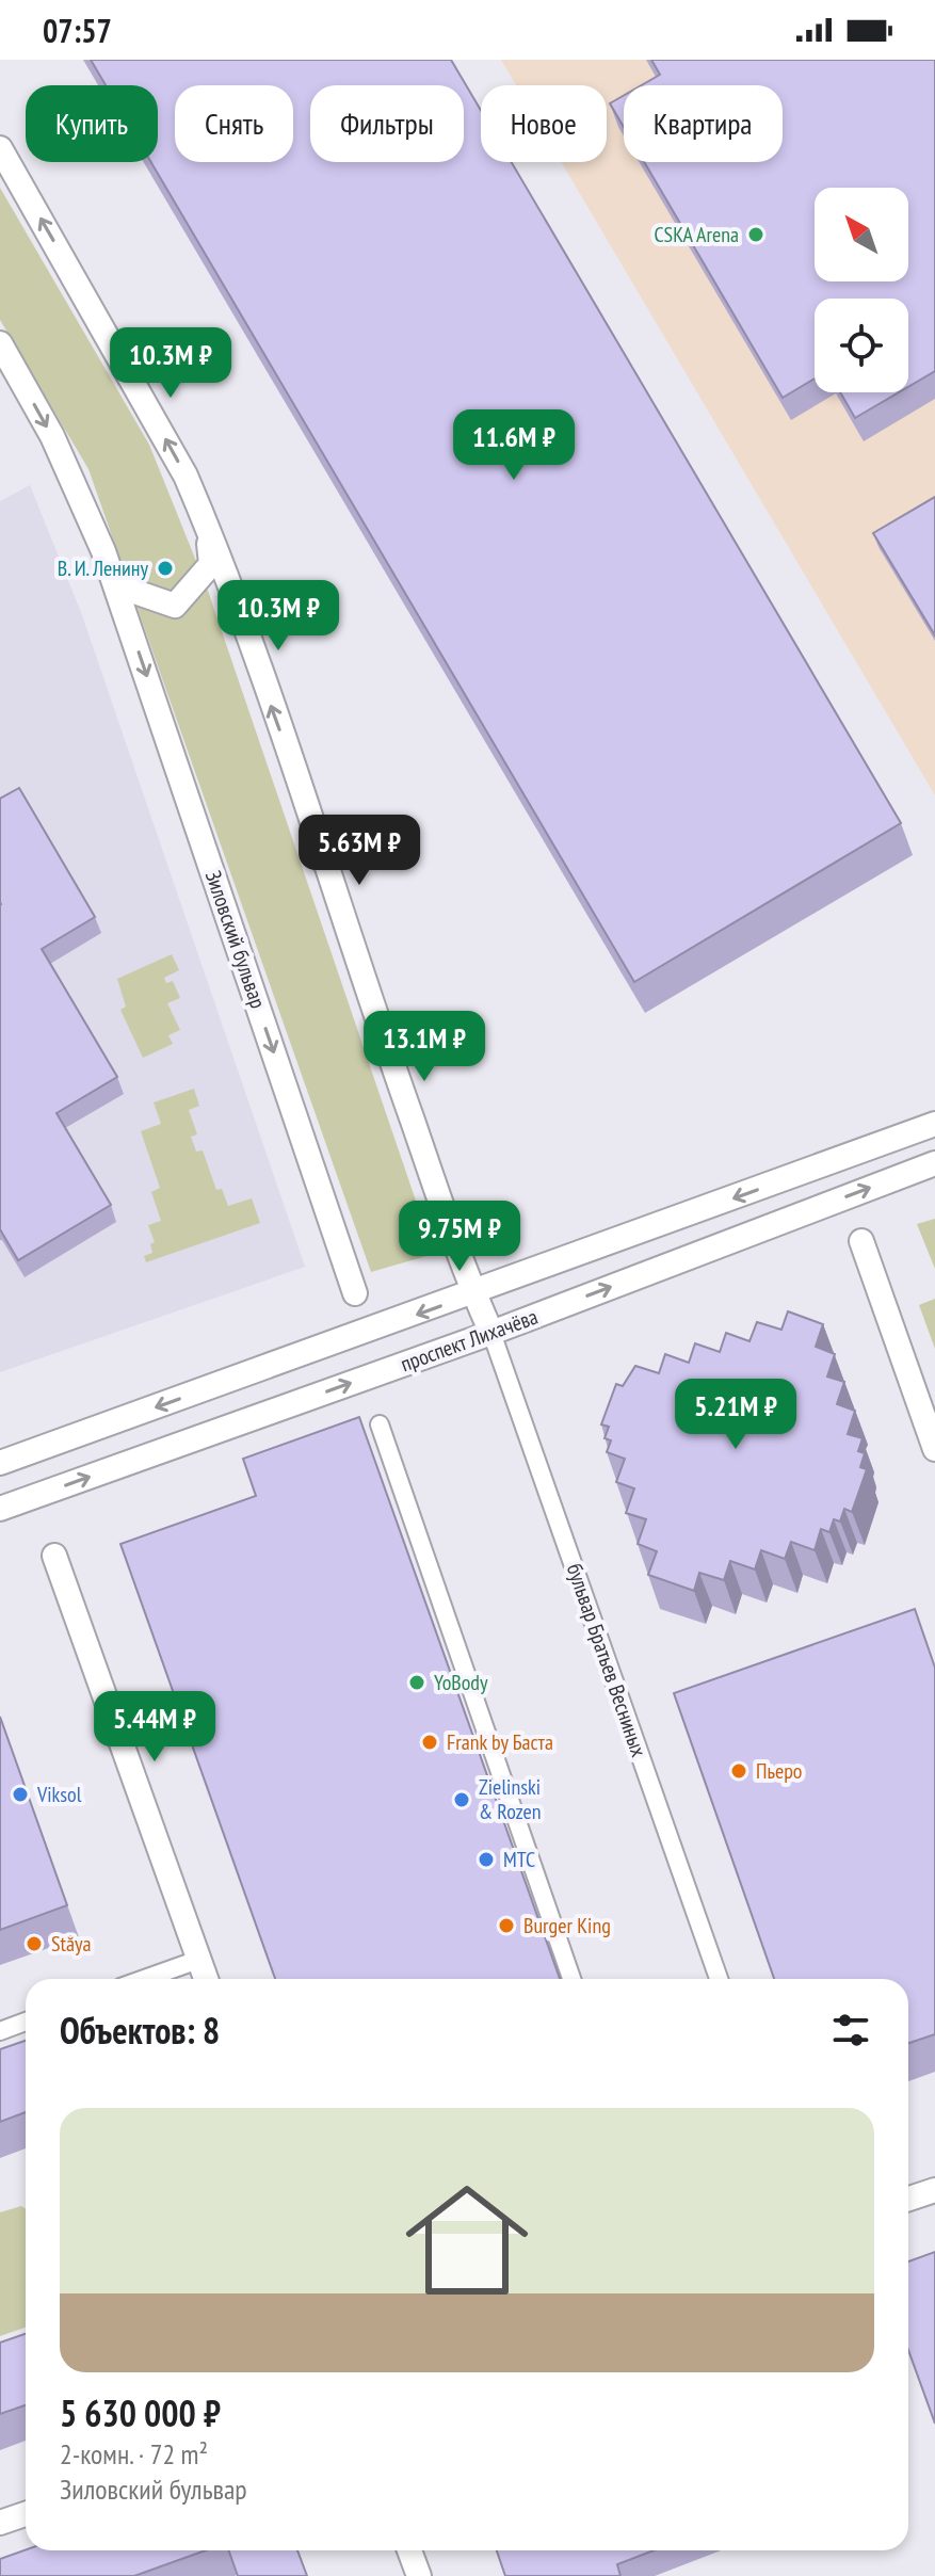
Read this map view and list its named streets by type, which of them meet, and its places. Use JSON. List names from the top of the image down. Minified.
{"streets":{"street":["Зиловский бульвар","проспект Лихачёва","бульвар Братьев Весниных"]},"crossings":[["проспект Лихачёва","бульвар Братьев Весниных"]],"places":["CSKA Arena","В. И. Ленину","YoBody","Frank by Баста","Пьеро","Viksol","Zielinski & Rozen","МТС","Burger King","Stăya"],"north":"top left","page":{"status":"07:57","chip":["Купить","Снять","Фильтры","Новое","Квартира"],"price":["10.3M ₽","11.6M ₽","10.3M ₽","5.63M ₽","13.1M ₽","9.75M ₽","5.21M ₽","5.44M ₽"],"heading":"Объектов: 8","list":[{"name":"5 630 000 ₽","note":"2-комн. · 72 m² · Зиловский бульвар"}]}}
